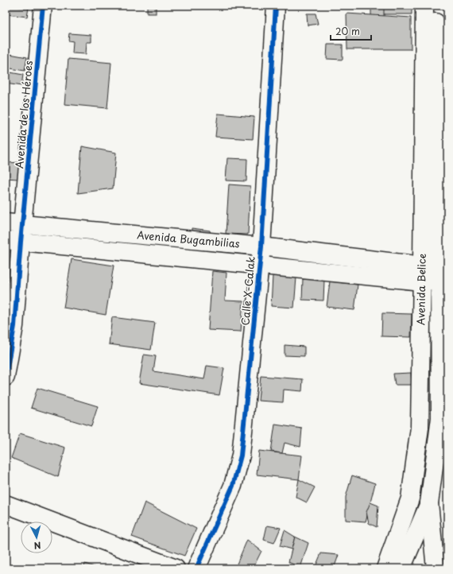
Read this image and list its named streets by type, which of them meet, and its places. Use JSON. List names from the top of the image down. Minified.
{"streets":{"street":["Avenida de los Héroes","Avenida Bugambilias","Avenida Belice","Calle X-Calak"]},"crossings":[["Avenida de los Héroes","Avenida Bugambilias"],["Avenida Bugambilias","Avenida Belice"],["Avenida Bugambilias","Calle X-Calak"]],"scale_bar":"20 m","north":"bottom"}
